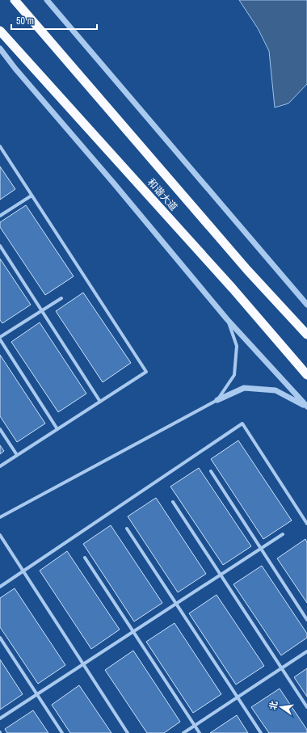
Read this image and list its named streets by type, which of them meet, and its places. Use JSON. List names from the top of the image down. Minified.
{"streets":{"highway":["和谐大道"]},"scale_bar":"50 m","north":"left"}
